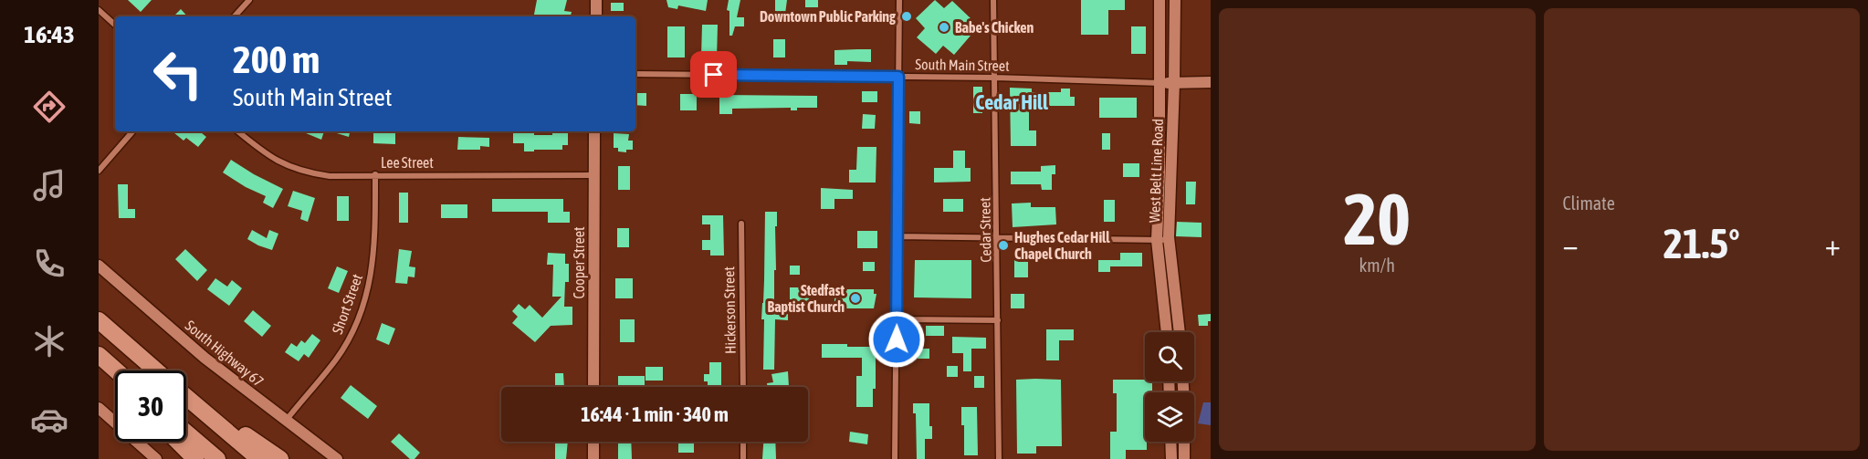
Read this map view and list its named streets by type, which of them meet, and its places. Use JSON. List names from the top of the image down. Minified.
{"streets":{"main road":["West Belt Line Road","Cooper Street","South Highway 67"],"street":["South Main Street","Lee Street","Cedar Street","Short Street","Hickerson Street"]},"crossings":[["South Main Street","West Belt Line Road"],["South Main Street","Cedar Street"],["Lee Street","Cooper Street"],["Lee Street","Short Street"],["Short Street","South Highway 67"]],"districts":["Cedar Hill"],"places":["Downtown Public Parking","Babe's Chicken","Hughes Cedar Hill Chapel Church","Stedfast Baptist Church"],"page":{"tabs":"16:43","tile":[["20","km/h"],"Climate"],"turn":["200 m","South Main Street"],"heat":["−","21.5°","+"],"limit":"30","trip":"16:44 · 1 min · 340 m"}}
